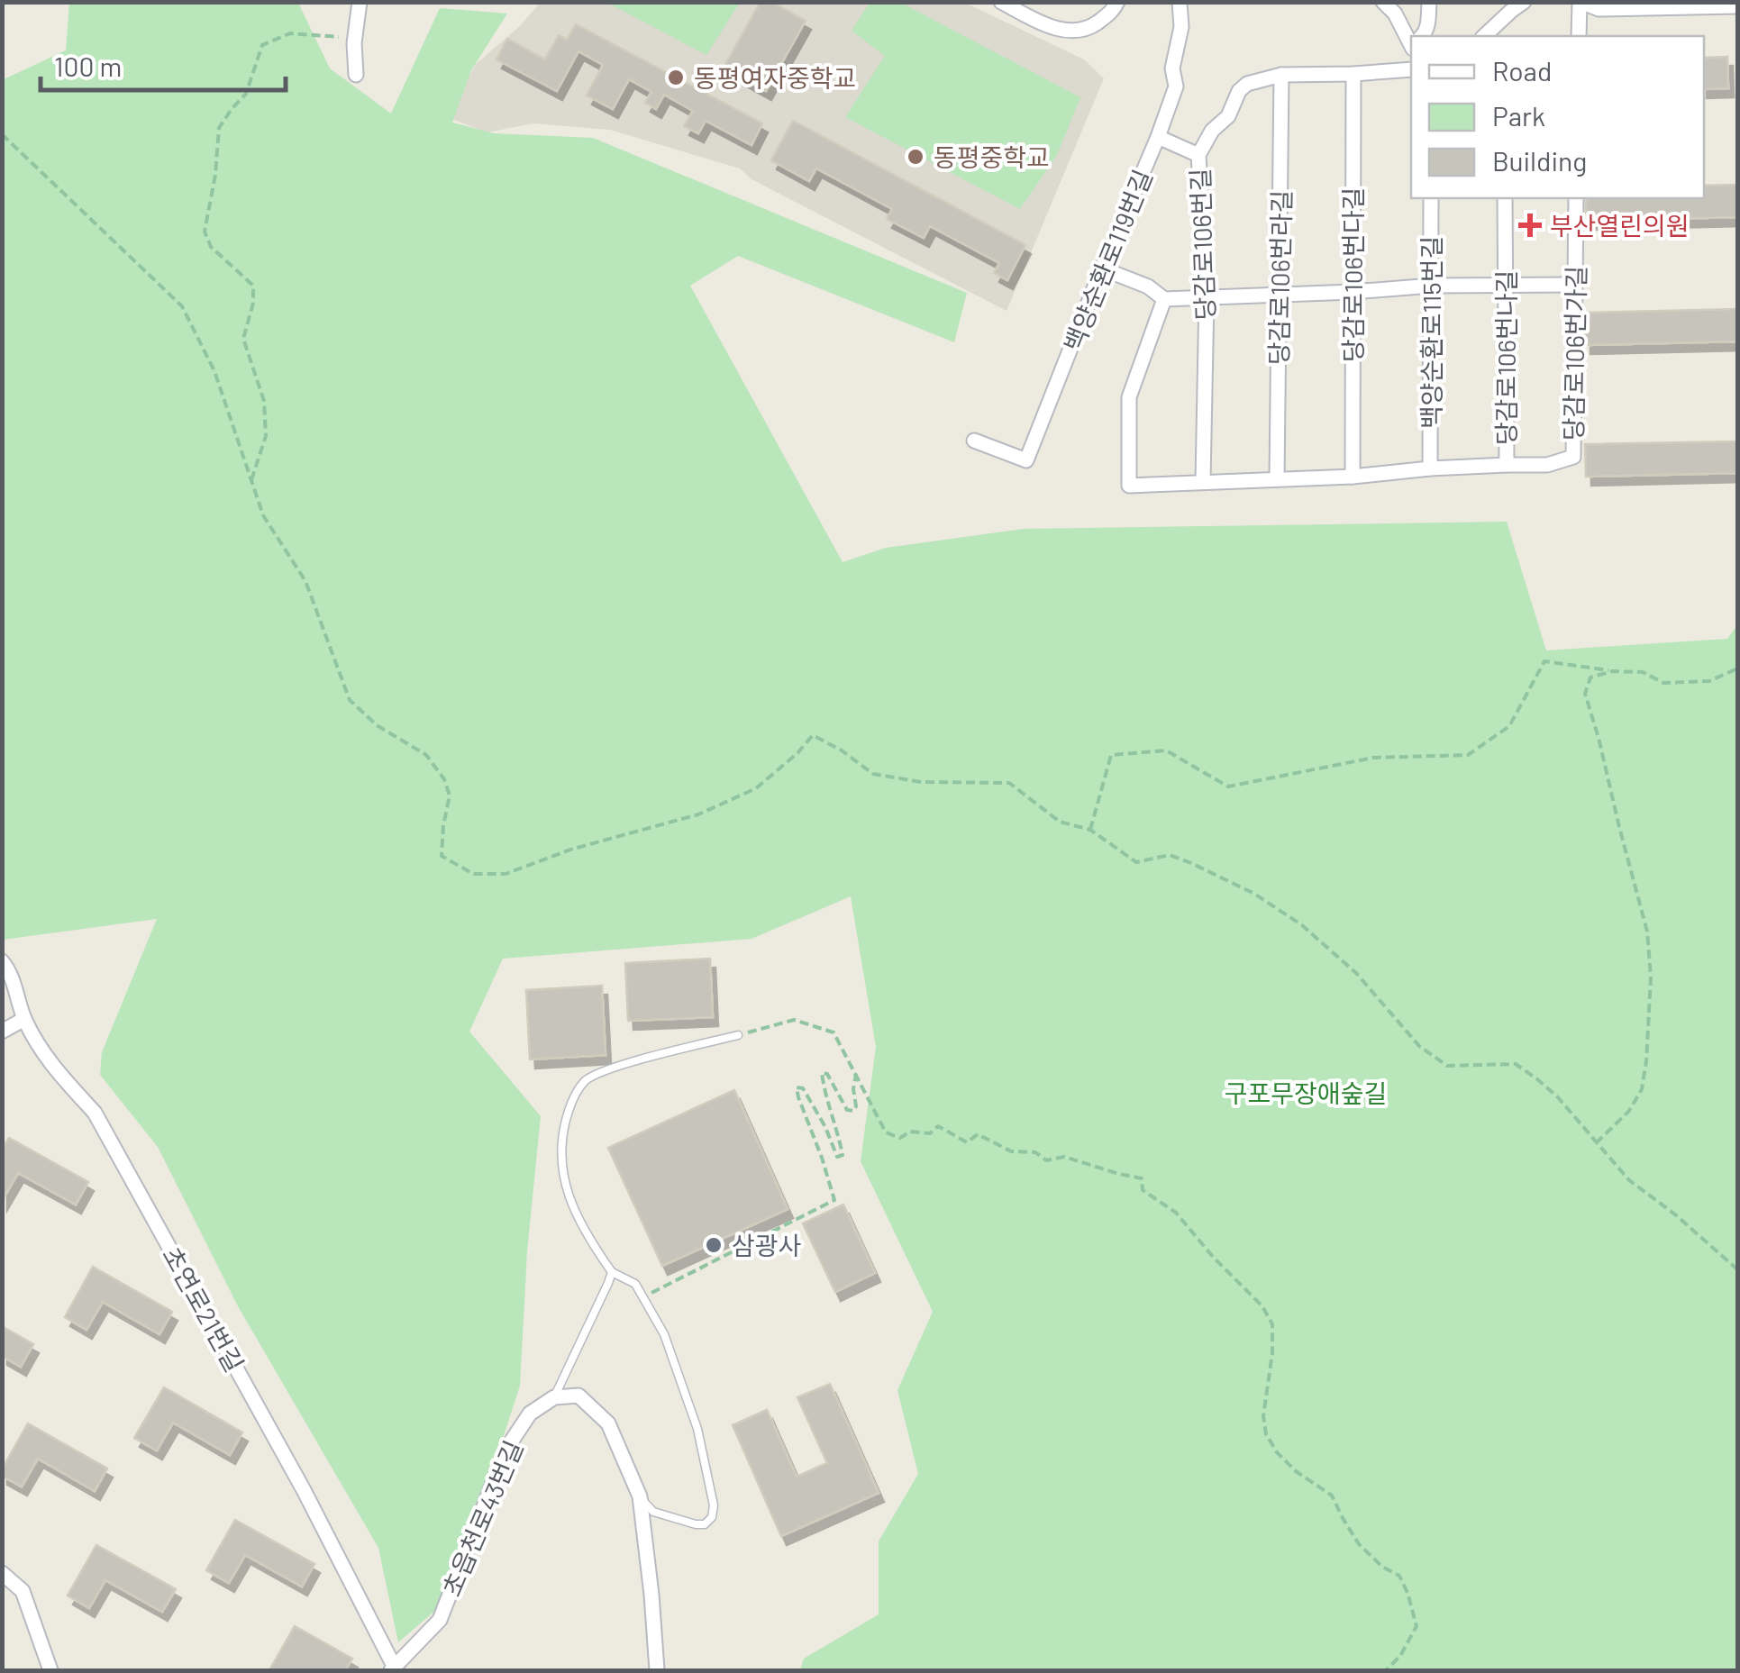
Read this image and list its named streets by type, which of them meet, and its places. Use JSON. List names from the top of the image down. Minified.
{"streets":{"street":["당감로106번길","백양순환로119번길","당감로106번다길","당감로106번라길","백양순환로115번길","당감로106번가길","당감로106번나길","초연로21번길","초읍천로43번길"]},"crossings":[["당감로106번길","당감로106번다길"],["당감로106번길","당감로106번라길"],["당감로106번가길","당감로106번나길"],["초연로21번길","초읍천로43번길"]],"parks":["구포무장애숲길"],"places":{"other":["동평여자중학교","동평중학교","삼광사"],"health":["부산열린의원"]},"legend":["Road","Park","Building"],"scale_bar":"100 m"}
